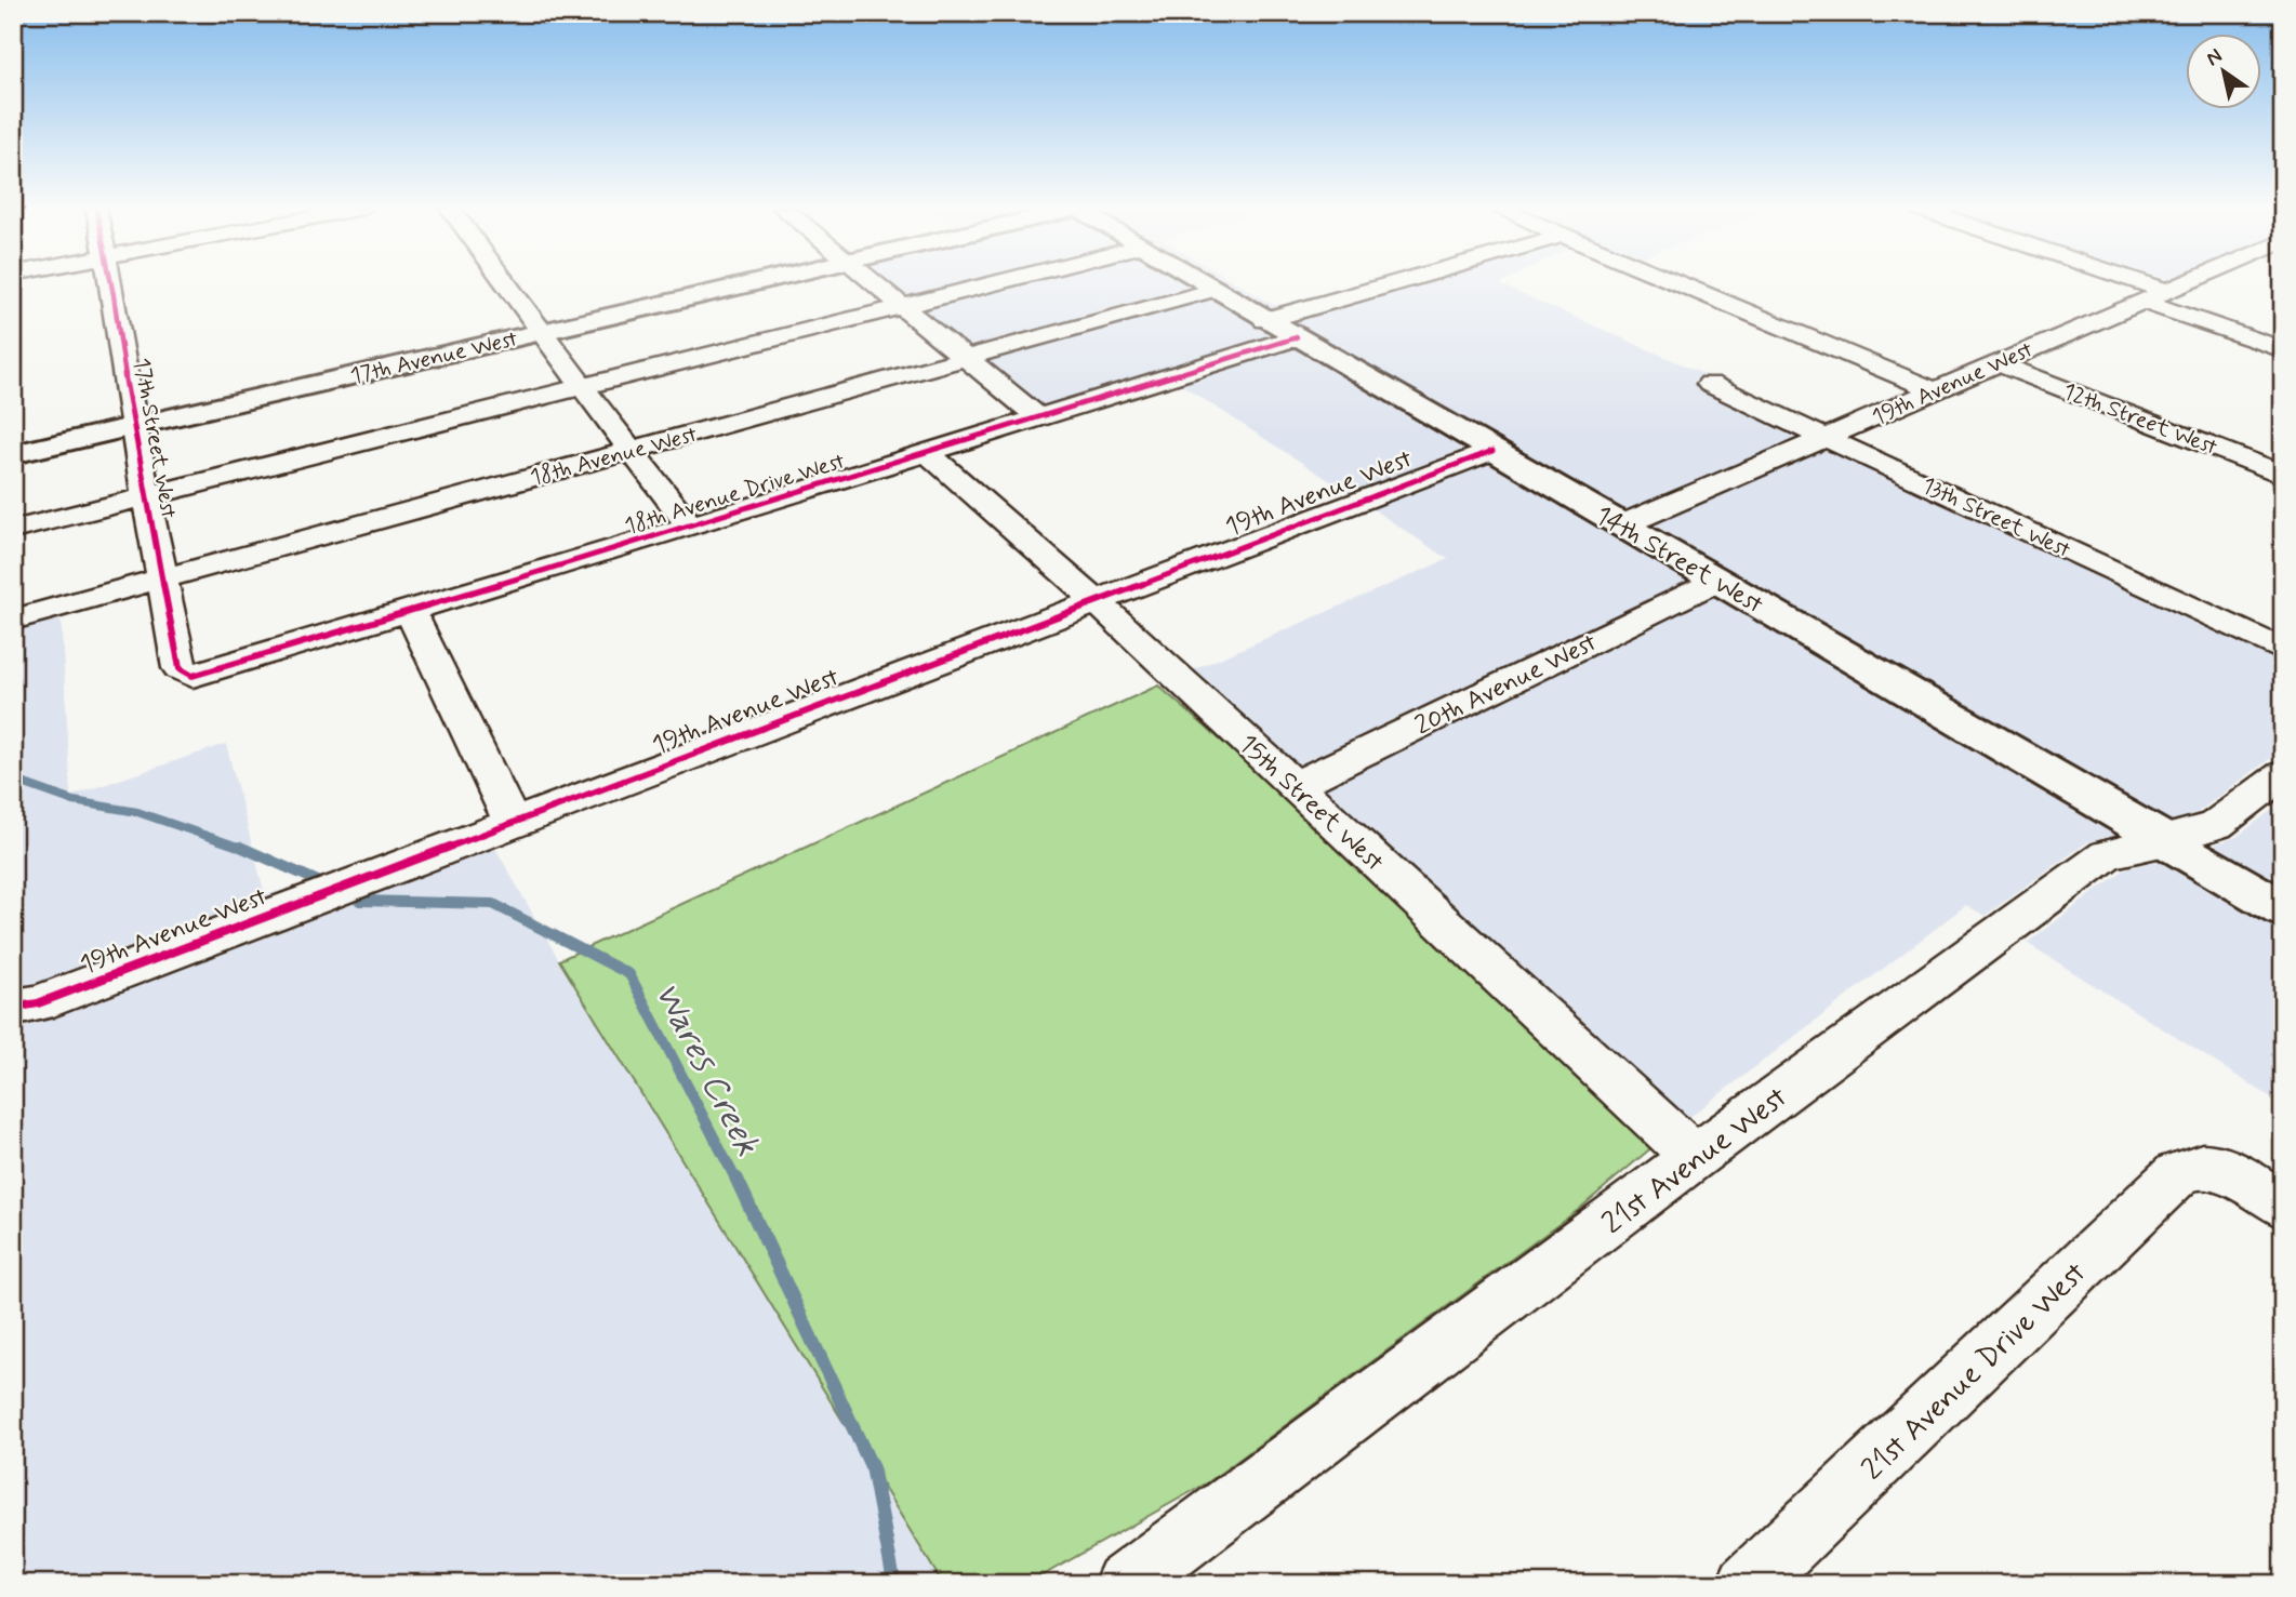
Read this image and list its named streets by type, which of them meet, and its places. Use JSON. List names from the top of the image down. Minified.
{"streets":{"main road":["17th Avenue West","14th Street West"],"street":["19th Avenue West","12th Street West","17th Street West","18th Avenue West","18th Avenue Drive West","13th Street West","20th Avenue West","15th Street West","21st Avenue West","21st Avenue Drive West"]},"crossings":[["17th Avenue West","17th Street West"],["19th Avenue West","12th Street West"],["19th Avenue West","13th Street West"],["19th Avenue West","14th Street West"],["19th Avenue West","15th Street West"],["17th Street West","18th Avenue West"],["17th Street West","18th Avenue Drive West"],["18th Avenue West","14th Street West"],["18th Avenue Drive West","14th Street West"],["18th Avenue Drive West","15th Street West"],["14th Street West","20th Avenue West"],["14th Street West","21st Avenue West"],["20th Avenue West","15th Street West"],["15th Street West","21st Avenue West"]],"water":["Wares Creek"],"north":"top left"}
